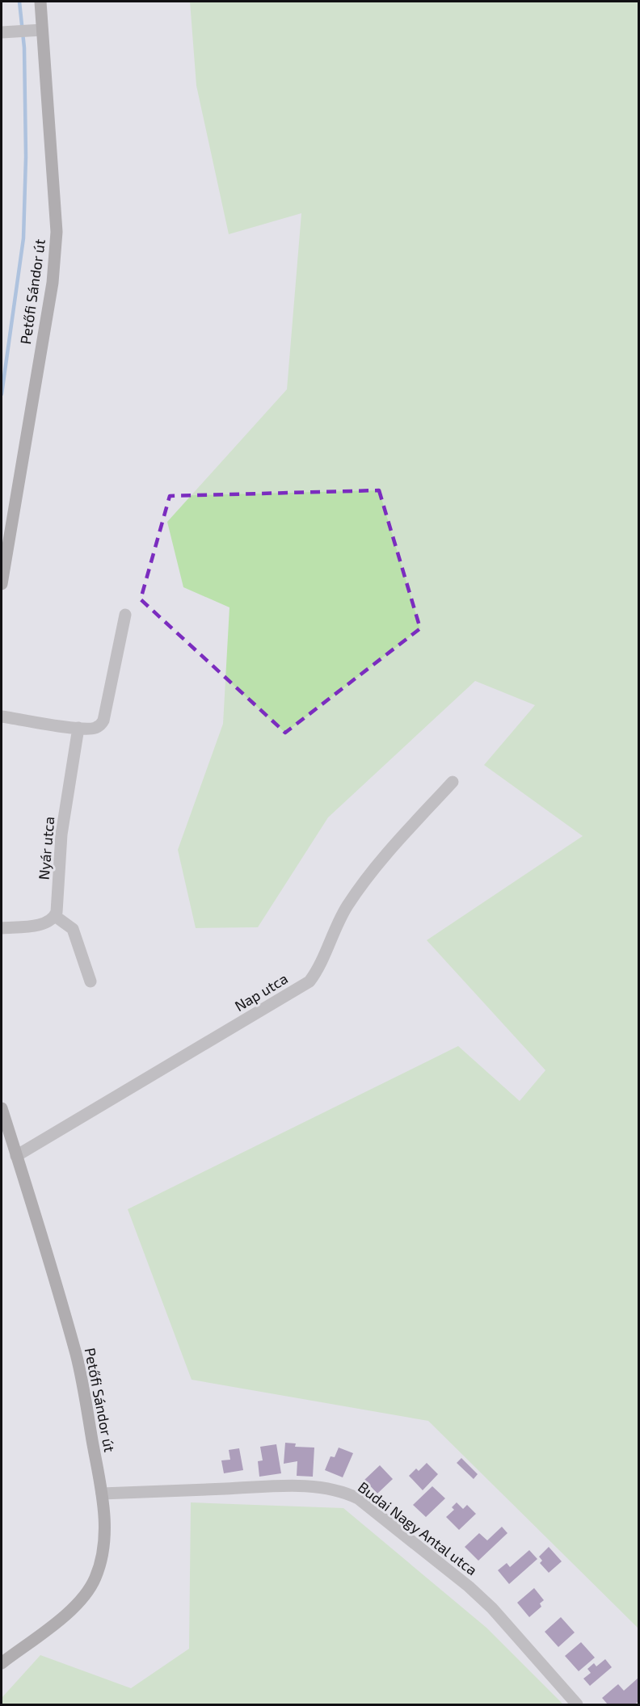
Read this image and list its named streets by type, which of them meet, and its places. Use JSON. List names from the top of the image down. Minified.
{"streets":{"street":["Petőfi Sándor út","Nyár utca","Nap utca","Budai Nagy Antal utca"]},"crossings":[["Petőfi Sándor út","Nap utca"],["Petőfi Sándor út","Budai Nagy Antal utca"]]}
